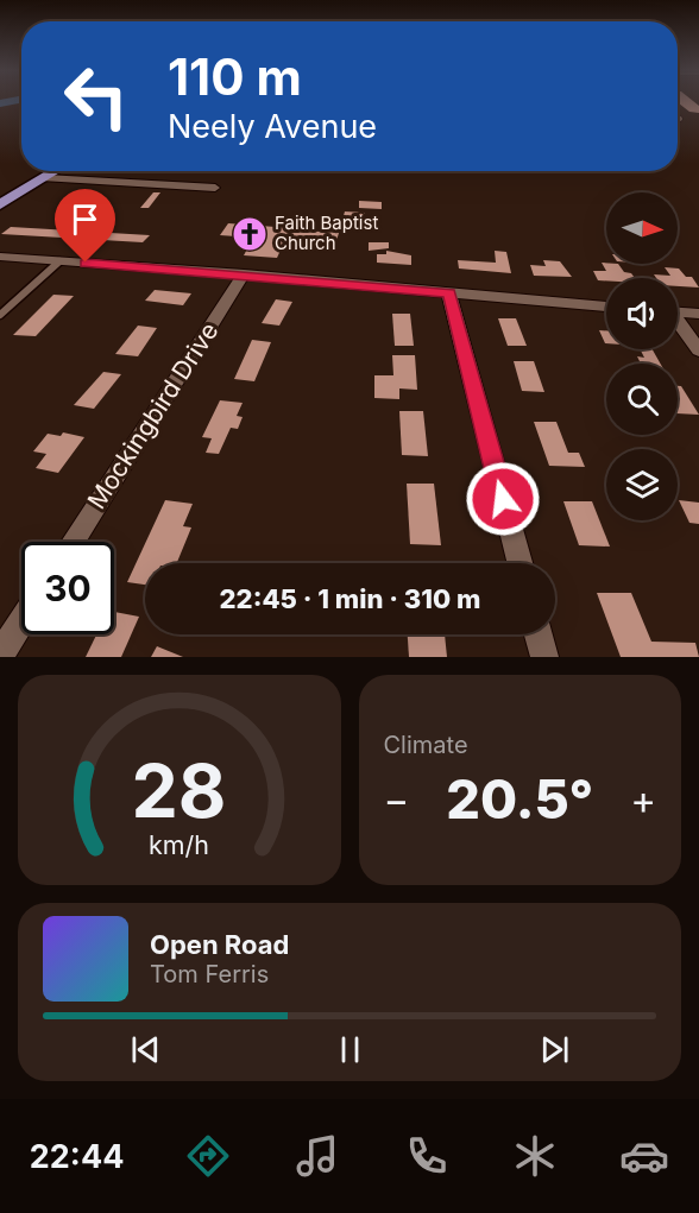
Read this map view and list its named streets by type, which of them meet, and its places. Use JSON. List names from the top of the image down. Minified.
{"streets":{"street":["Mockingbird Drive"]},"places":{"church":["Faith Baptist Church"]},"north":"right","page":{"turn":["110 m","Neely Avenue"],"limit":"30","trip":"22:45 · 1 min · 310 m","tile":"Climate","heat":["−","20.5°","+"],"song":["Open Road","Tom Ferris"],"tabs":"22:44","gauge":["28","km/h"]}}
